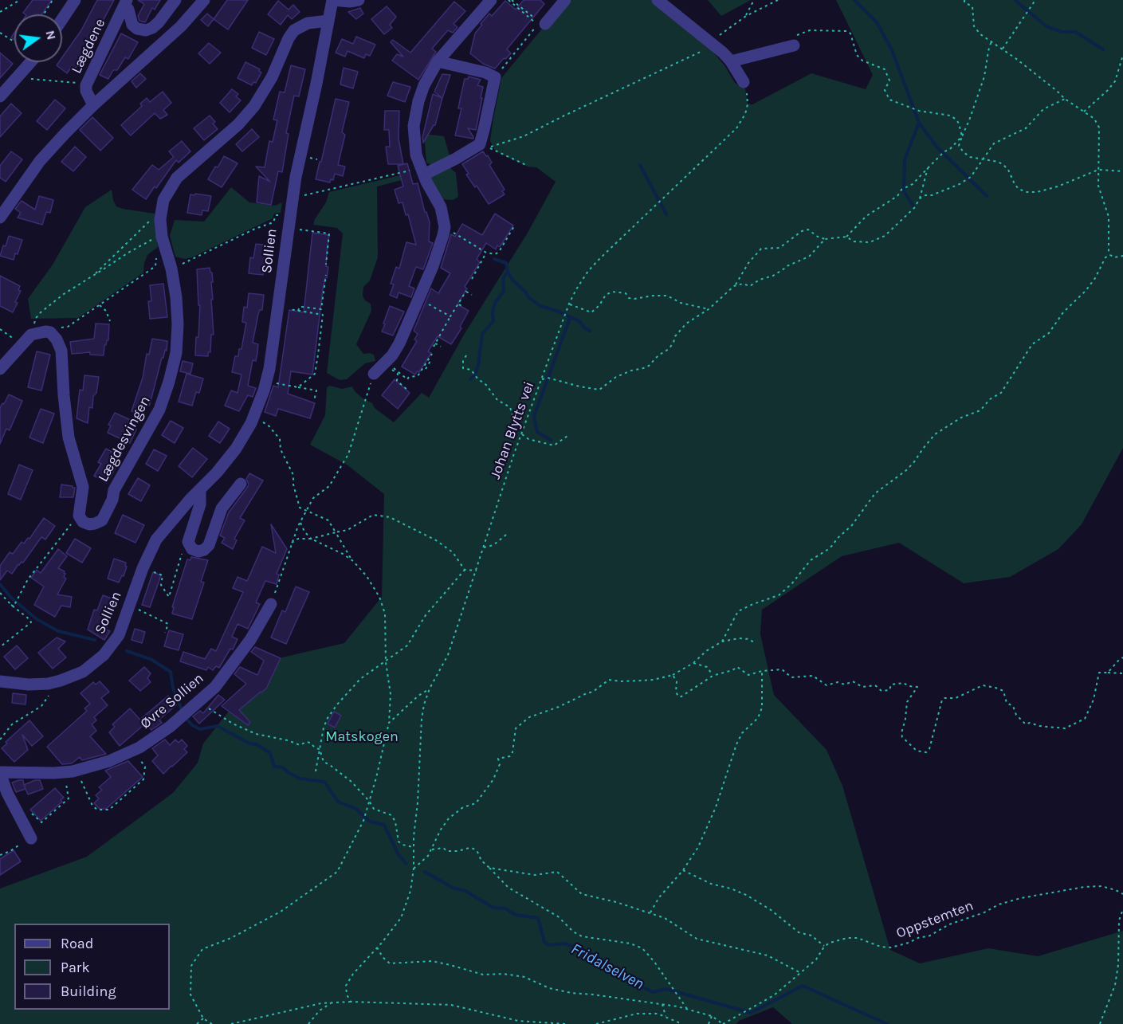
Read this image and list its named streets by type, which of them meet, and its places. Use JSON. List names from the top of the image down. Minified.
{"streets":{"street":["Lægdene","Sollien","Lægdesvingen","Øvre Sollien"],"path":["Johan Blytts vei","Oppstemten"]},"crossings":[["Sollien","Lægdesvingen"],["Johan Blytts vei","Oppstemten"]],"water":["Fridalselven"],"parks":["Matskogen"],"legend":["Road","Park","Building"],"north":"right"}
